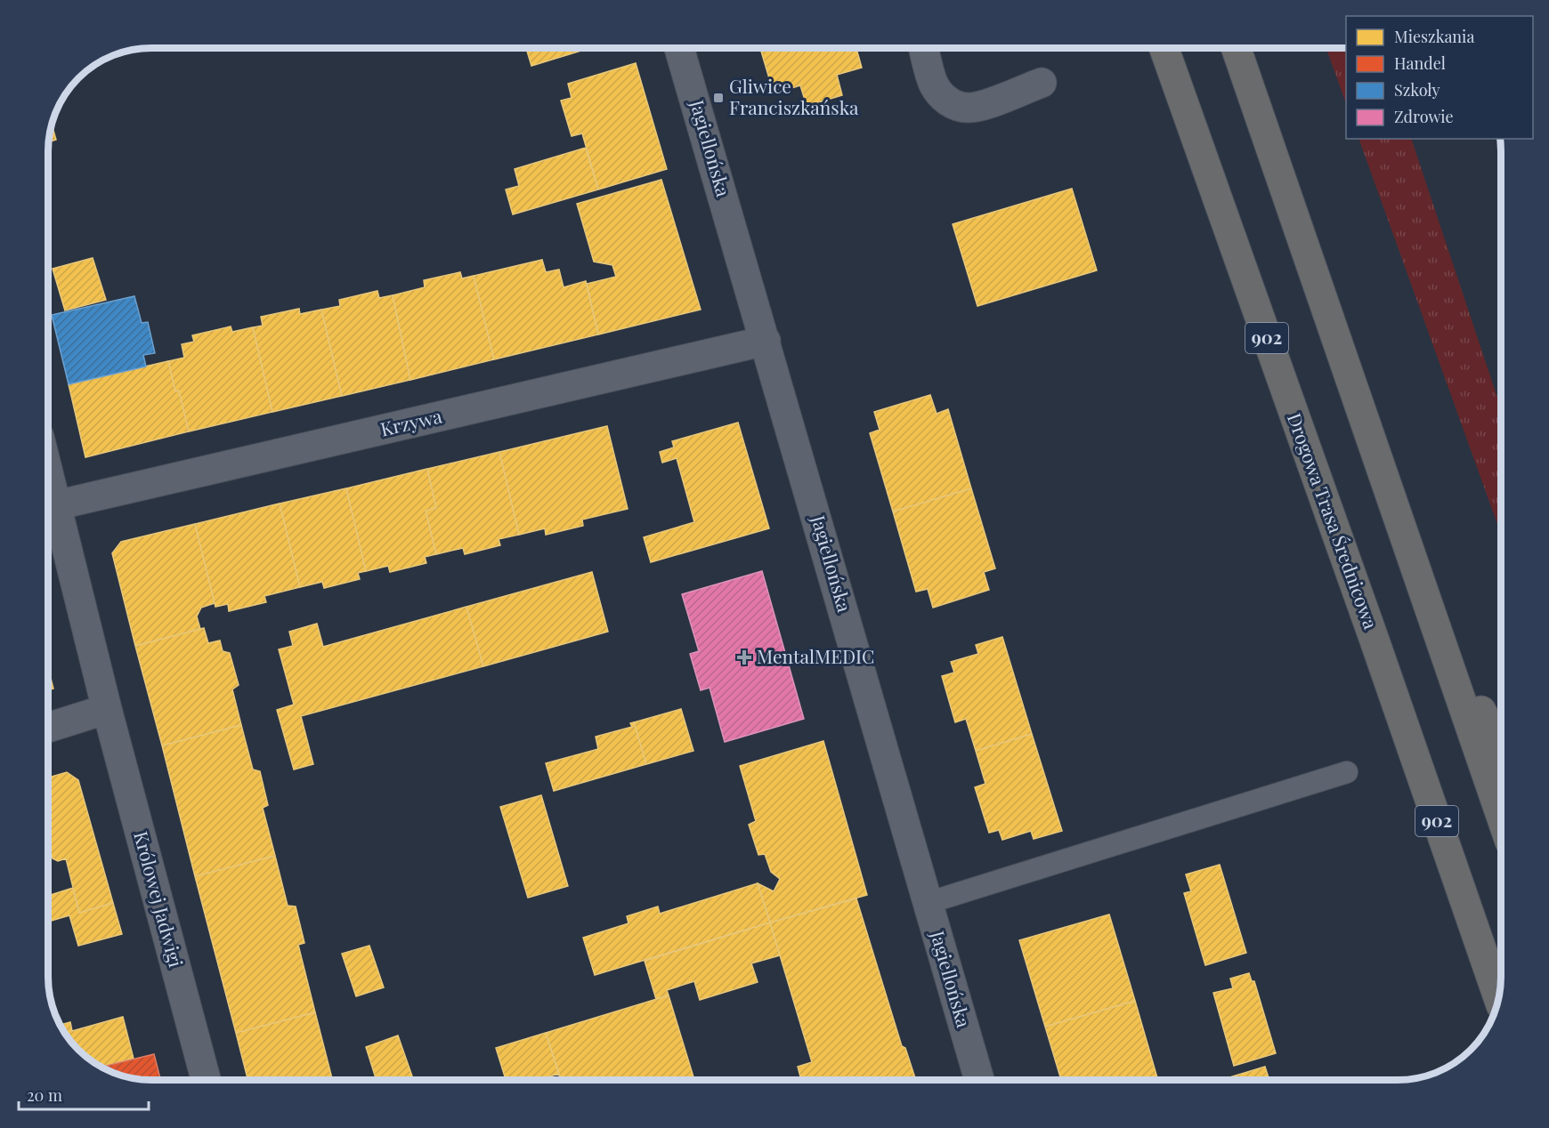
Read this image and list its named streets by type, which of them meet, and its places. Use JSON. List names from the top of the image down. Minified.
{"streets":{"main road":["902","Drogowa Trasa Średnicowa"],"street":["Jagiellońska","Krzywa","Królowej Jadwigi"]},"crossings":[["Jagiellońska","Krzywa"]],"places":{"transit":["Gliwice Franciszkańska"],"health":["MentalMEDIC"]},"legend":["Mieszkania","Handel","Szkoły","Zdrowie"],"scale_bar":"20 m"}
